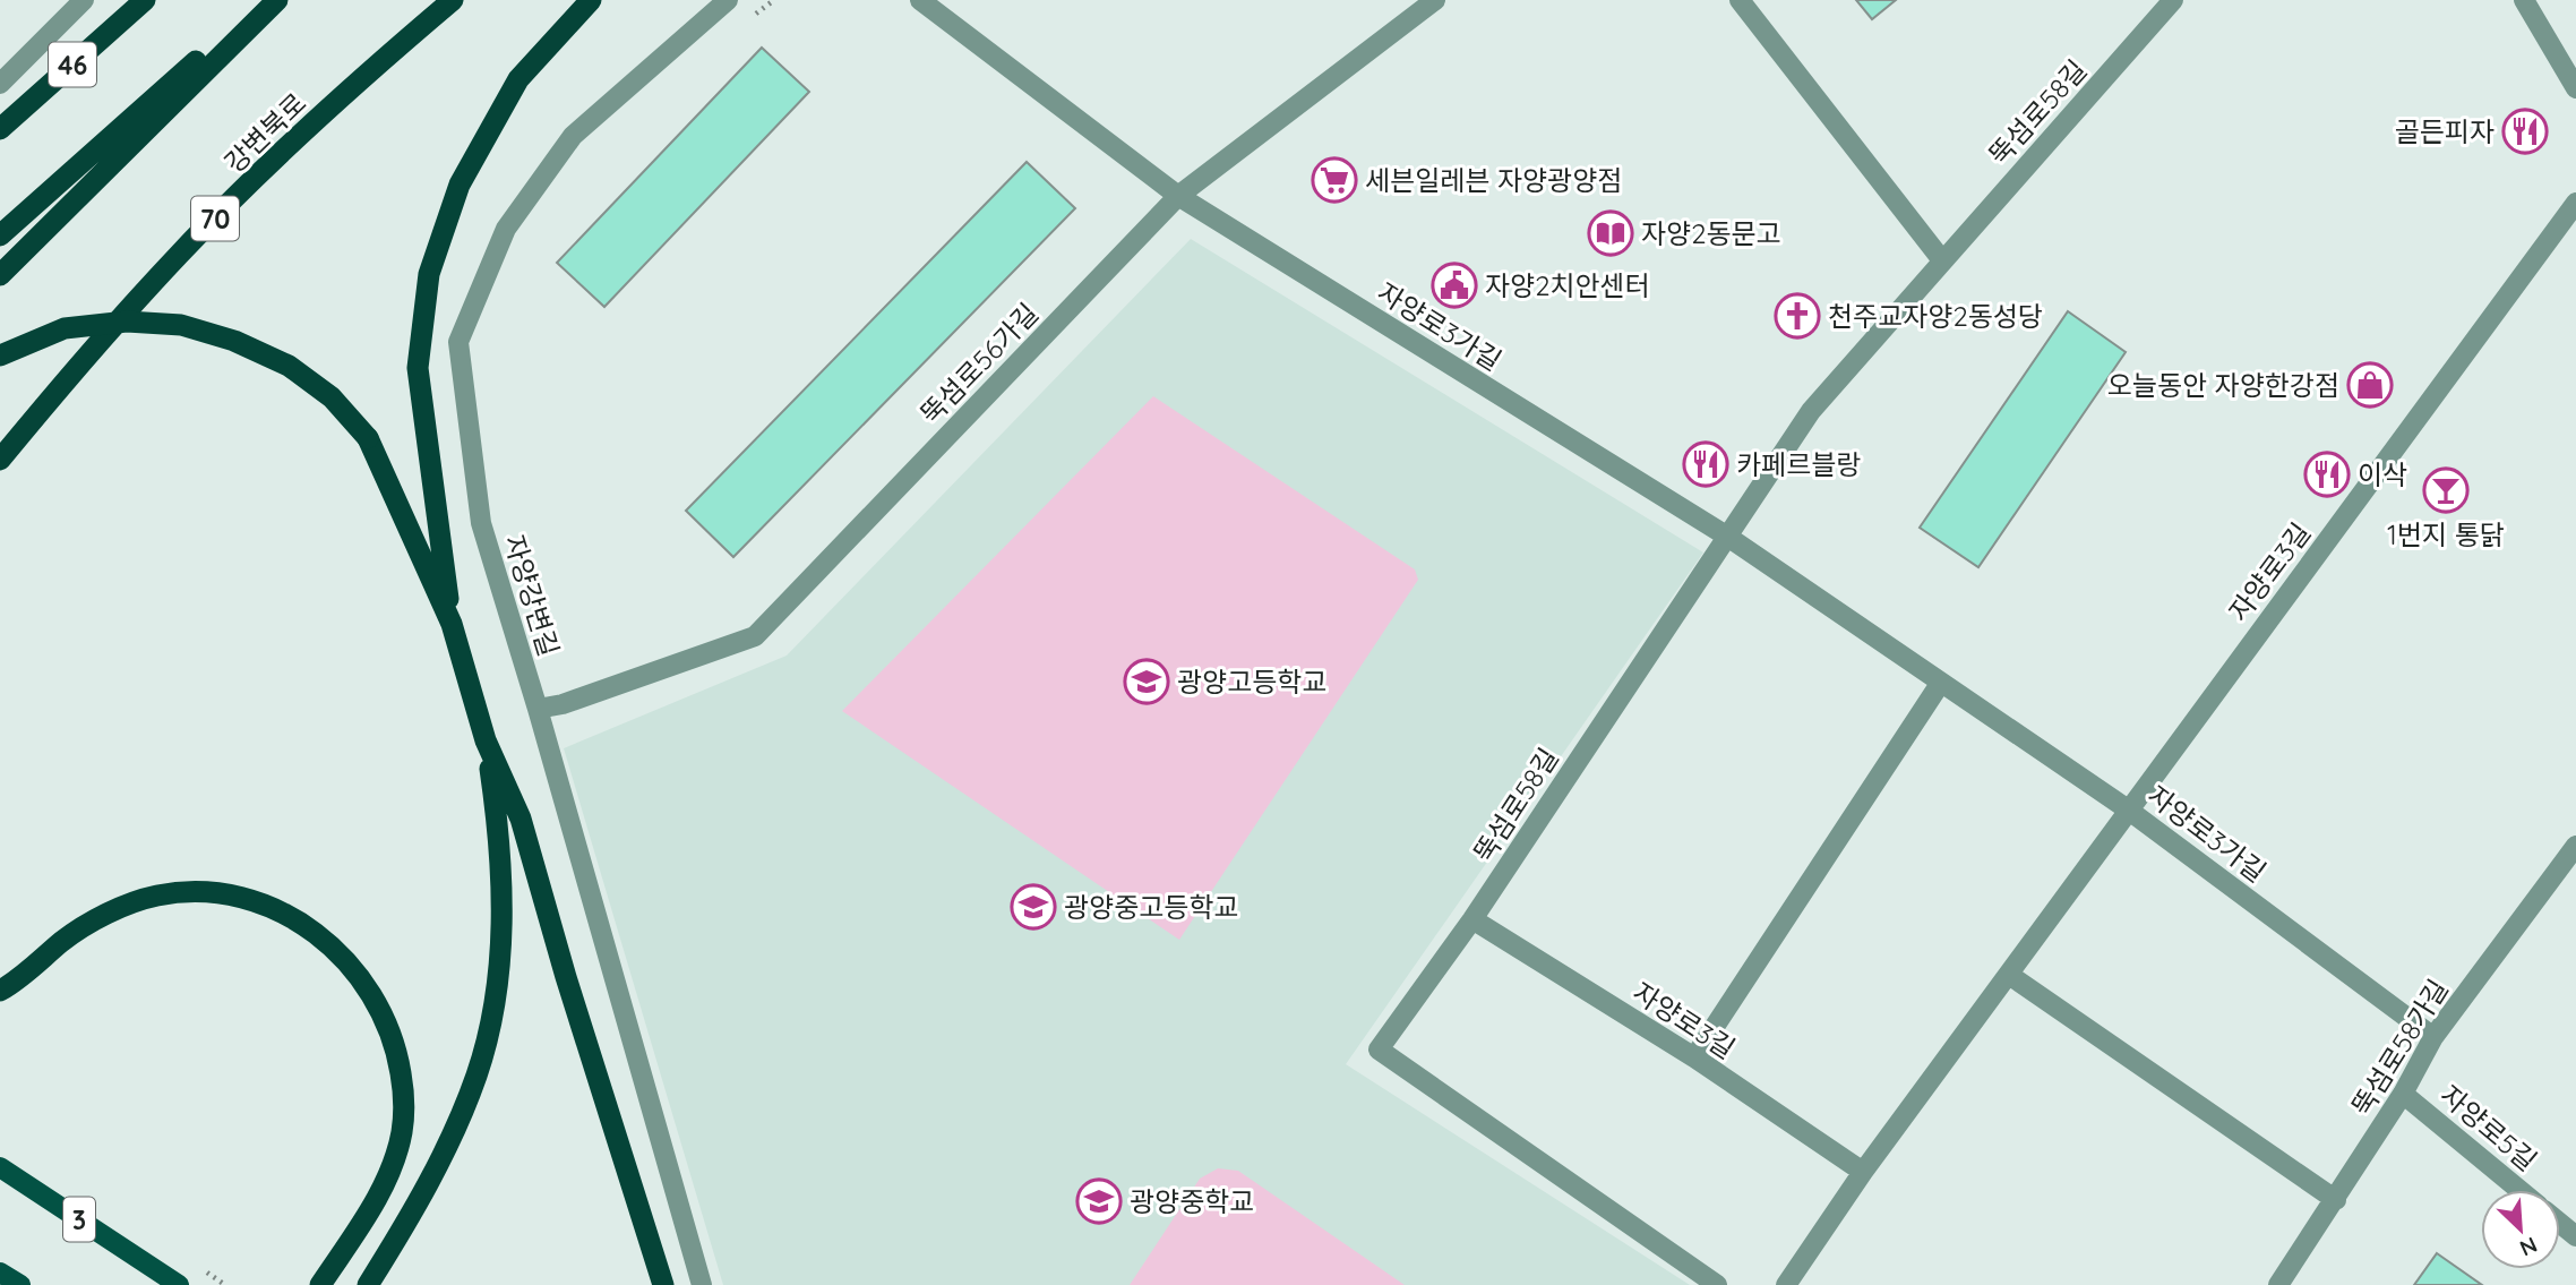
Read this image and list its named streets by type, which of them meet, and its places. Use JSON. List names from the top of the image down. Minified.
{"streets":{"highway":["46","강변북로","70"],"main road":["3"],"street":["뚝섬로58길","자양로3가길","뚝섬로56가길","자양로3길","자양강변길","뚝섬로58가길","자양로5길"]},"crossings":[["뚝섬로58길","자양로3가길"],["뚝섬로58길","자양로3길"],["자양로3가길","뚝섬로56가길"],["자양로3가길","자양로3길"],["자양로3가길","뚝섬로58가길"],["뚝섬로56가길","자양강변길"],["뚝섬로58가길","자양로5길"]],"places":{"restaurant":["골든피자","카페르블랑","이삭"],"supermarket":["세븐일레븐 자양광양점"],"library":["자양2동문고"],"public building":["자양2치안센터"],"church":["천주교자양2동성당"],"shop":["오늘동안 자양한강점"],"bar":["1번지 통닭"],"school or university":["광양고등학교","광양중고등학교","광양중학교"]},"north":"bottom right"}
